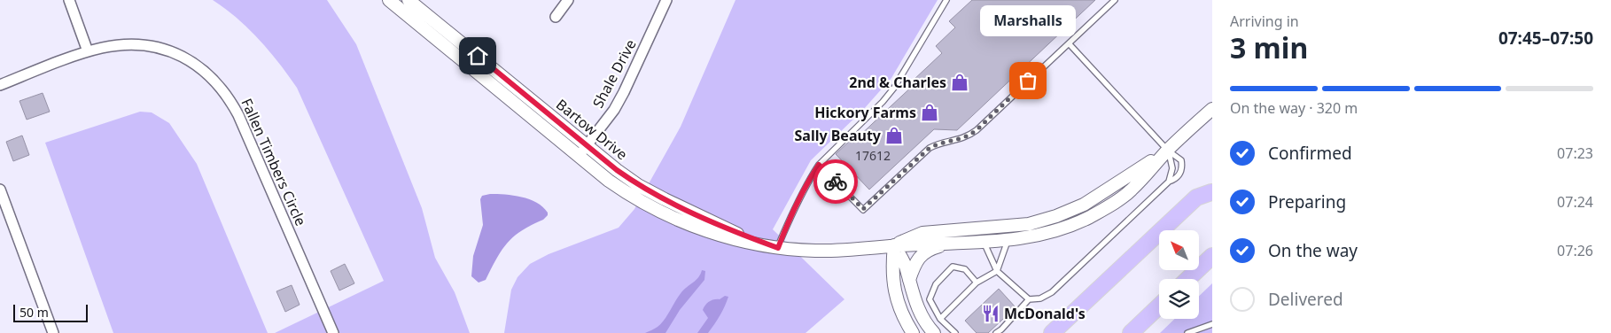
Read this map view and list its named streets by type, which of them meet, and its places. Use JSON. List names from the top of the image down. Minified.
{"streets":{"street":["Shale Drive","Bartow Drive","Fallen Timbers Circle"]},"crossings":[["Shale Drive","Bartow Drive"]],"places":{"other":["Marshalls"],"shop":["2nd & Charles","Hickory Farms","Sally Beauty"],"restaurant":["McDonald's"]},"house_numbers":["17612"],"scale_bar":"50 m","north":"top left","page":{"heading":["3 min","Arriving in","07:45–07:50"],"bubble":"Marshalls","bar":"On the way · 320 m","list":[["Confirmed","07:23"],["Preparing","07:24"],["On the way","07:26"],"Delivered"],"scale":"50 m"}}
